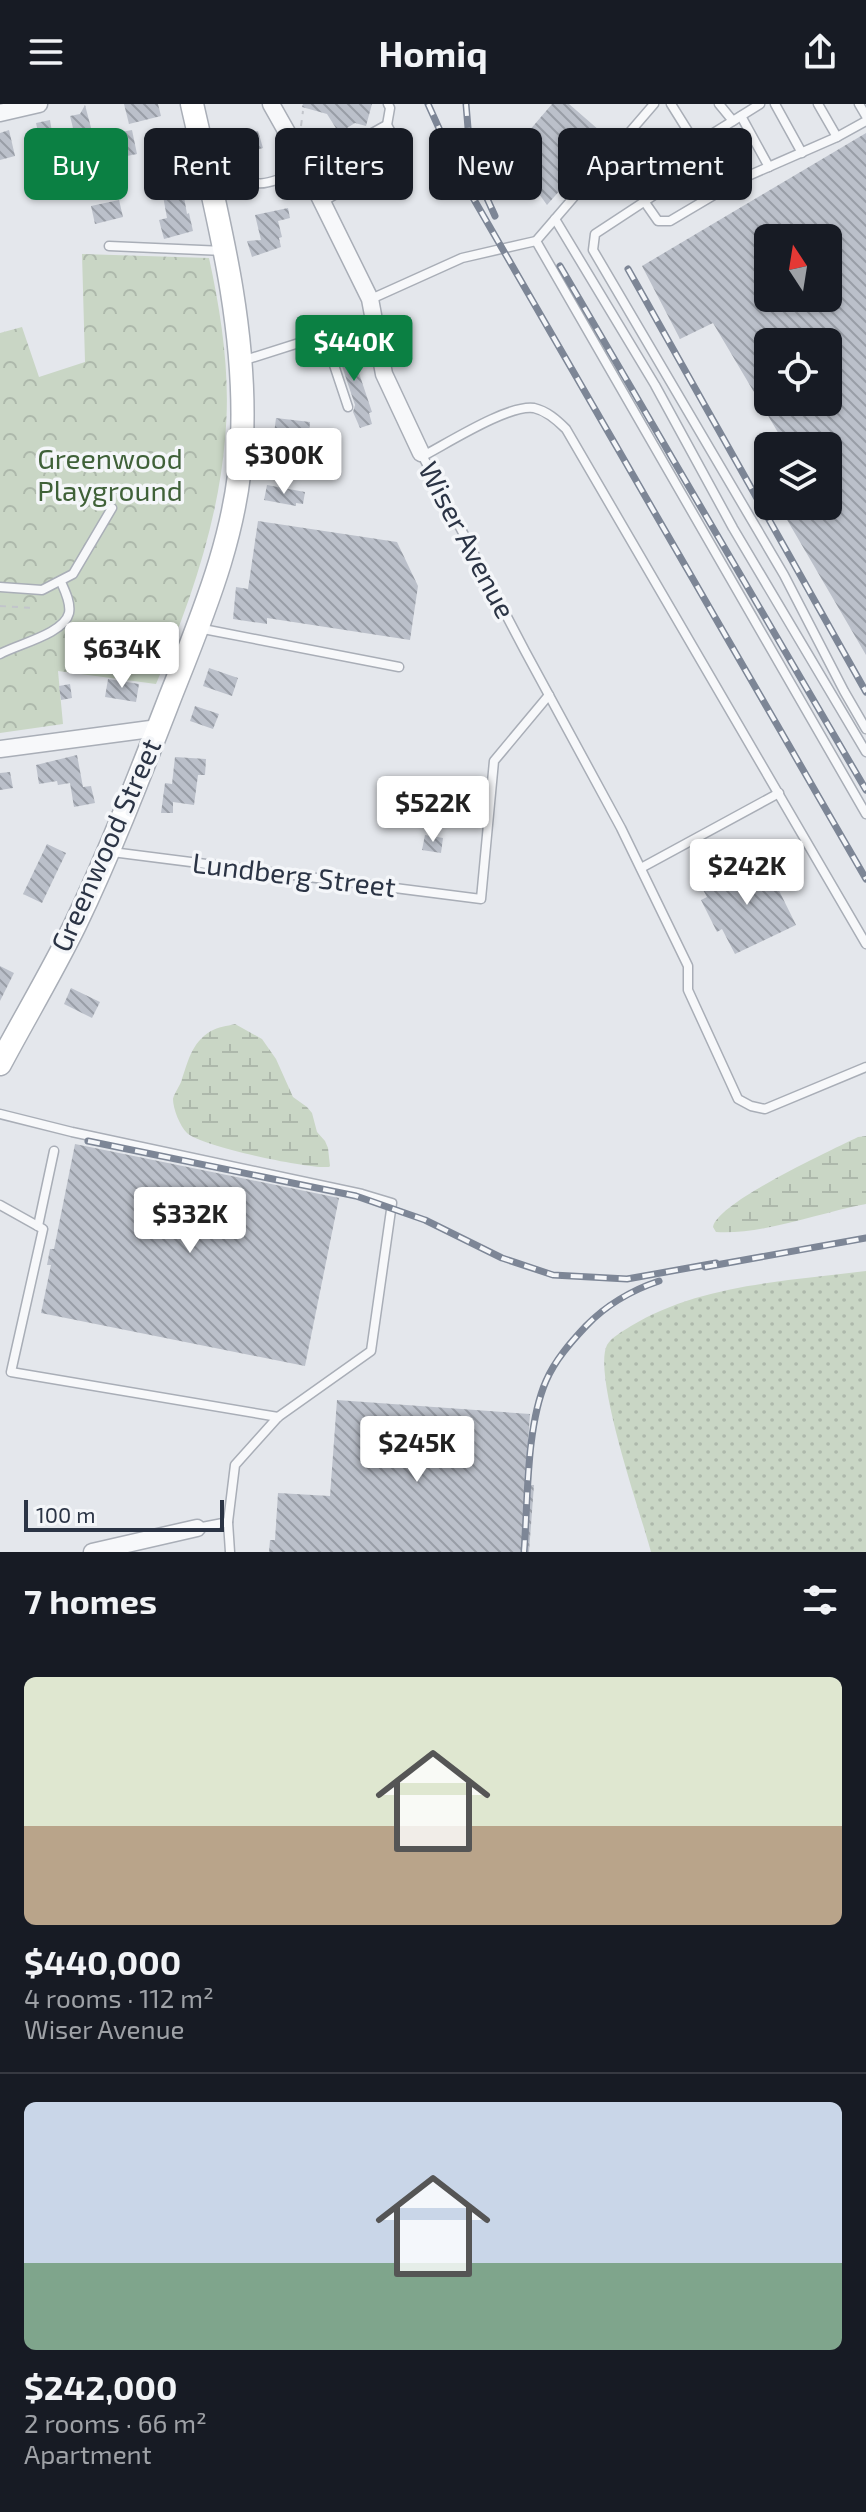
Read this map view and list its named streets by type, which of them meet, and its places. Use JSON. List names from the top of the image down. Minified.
{"streets":{"main road":["Greenwood Street"],"street":["Wiser Avenue"],"lane":["Lundberg Street"]},"crossings":[["Wiser Avenue","Lundberg Street"],["Greenwood Street","Lundberg Street"]],"parks":["Greenwood Playground"],"scale_bar":"100 m","north":"top","page":{"header":"Homiq","chip":["Buy","Rent","Filters","New","Apartment"],"price":["$440K","$300K","$634K","$522K","$242K","$332K","$245K"],"scale":"100 m","heading":"7 homes","list":[{"name":"$440,000","note":"4 rooms · 112 m² · Wiser Avenue"},{"name":"$242,000","note":"2 rooms · 66 m² · Apartment"}]}}
